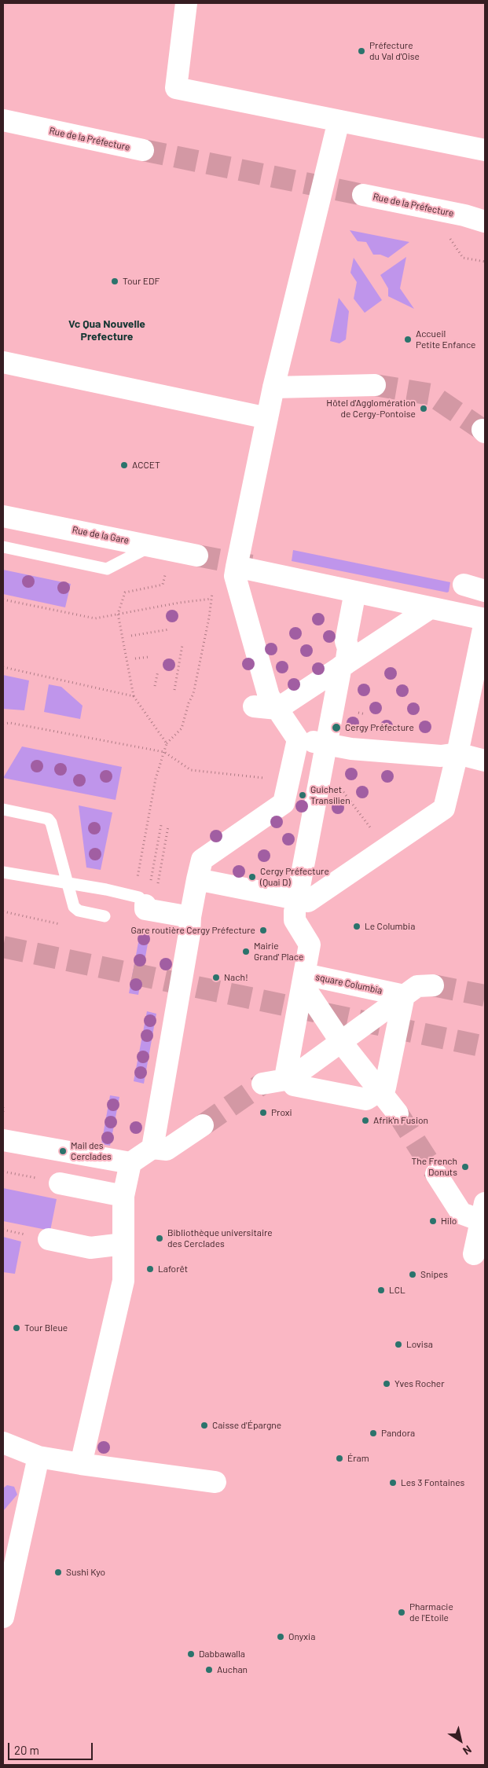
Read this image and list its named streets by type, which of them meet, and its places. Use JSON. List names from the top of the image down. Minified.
{"streets":{"street":["Rue de la Préfecture","Rue de la Gare","square Columbia"]},"districts":["Vc Qua Nouvelle Prefecture"],"places":["Préfecture du Val d'Oise","Tour EDF","Accueil Petite Enfance","Hôtel d'Agglomération de Cergy-Pontoise","ACCET","Cergy Préfecture","Guichet Transilien","Cergy Préfecture (Quai D)","Le Columbia","Gare routière Cergy Préfecture","Mairie Grand' Place","Nach!","Proxi","Afrik'n Fusion","Mail des Cerclades","The French Donuts","Hilo","Bibliothèque universitaire des Cerclades","Laforêt","Snipes","LCL","Tour Bleue","Lovisa","Yves Rocher","Caisse d'Épargne","Pandora","Éram","Les 3 Fontaines","Sushi Kyo","Pharmacie de l'Etoile","Onyxia","Dabbawalla","Auchan"],"scale_bar":"20 m","north":"bottom right"}
